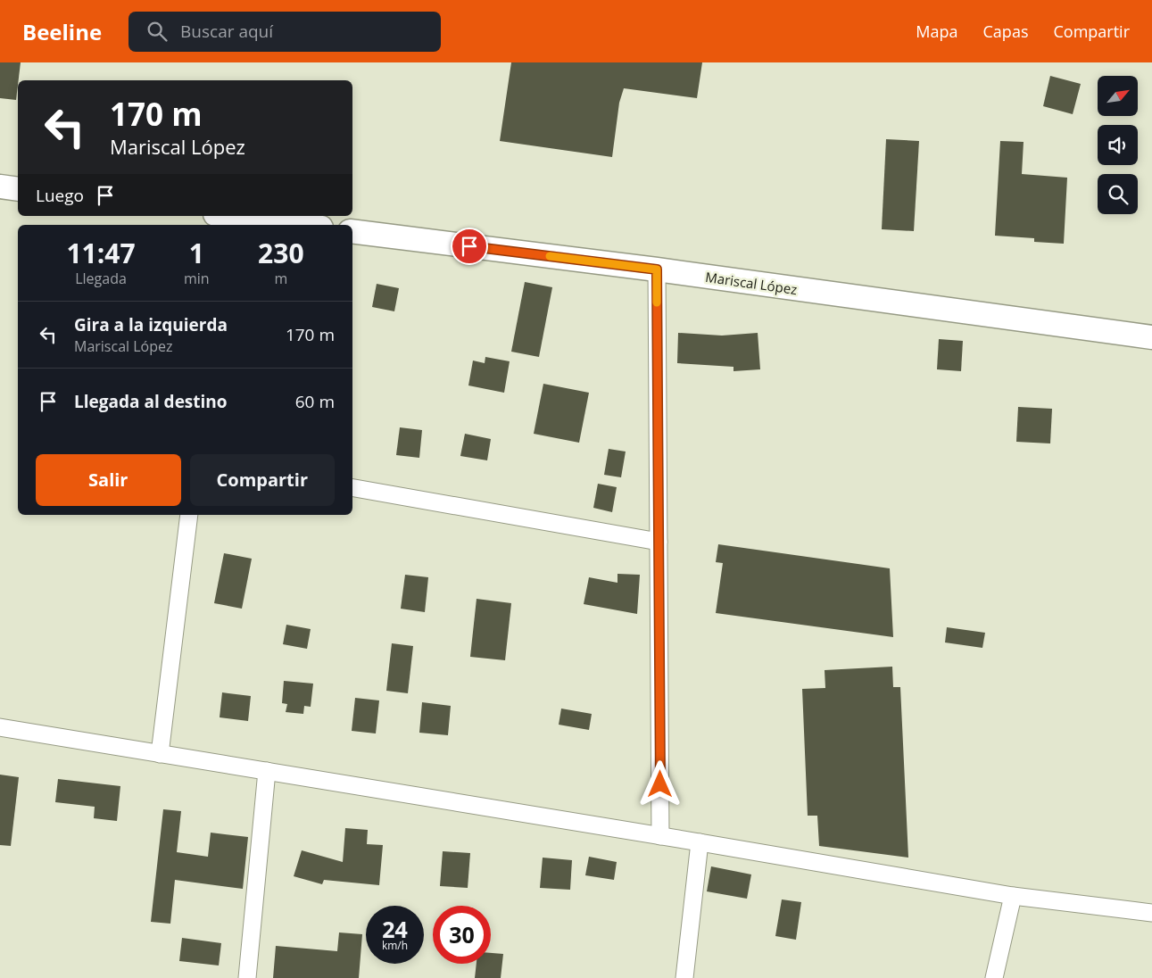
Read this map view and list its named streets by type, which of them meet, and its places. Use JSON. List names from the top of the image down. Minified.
{"streets":{"street":["Mariscal López"]},"north":"top right","page":{"header":"Beeline","search":"Buscar aquí","nav":["Mapa","Capas","Compartir"],"turn":["170 m","Mariscal López"],"then":"Luego","eta":["11:47","Llegada","1","min","230","m"],"list":[{"name":"Gira a la izquierda","note":"Mariscal López","value":"170 m"},{"name":"Llegada al destino","value":"60 m"}],"buttons":["Salir","Compartir"],"speed":"24 km/h","limit":"30"}}
